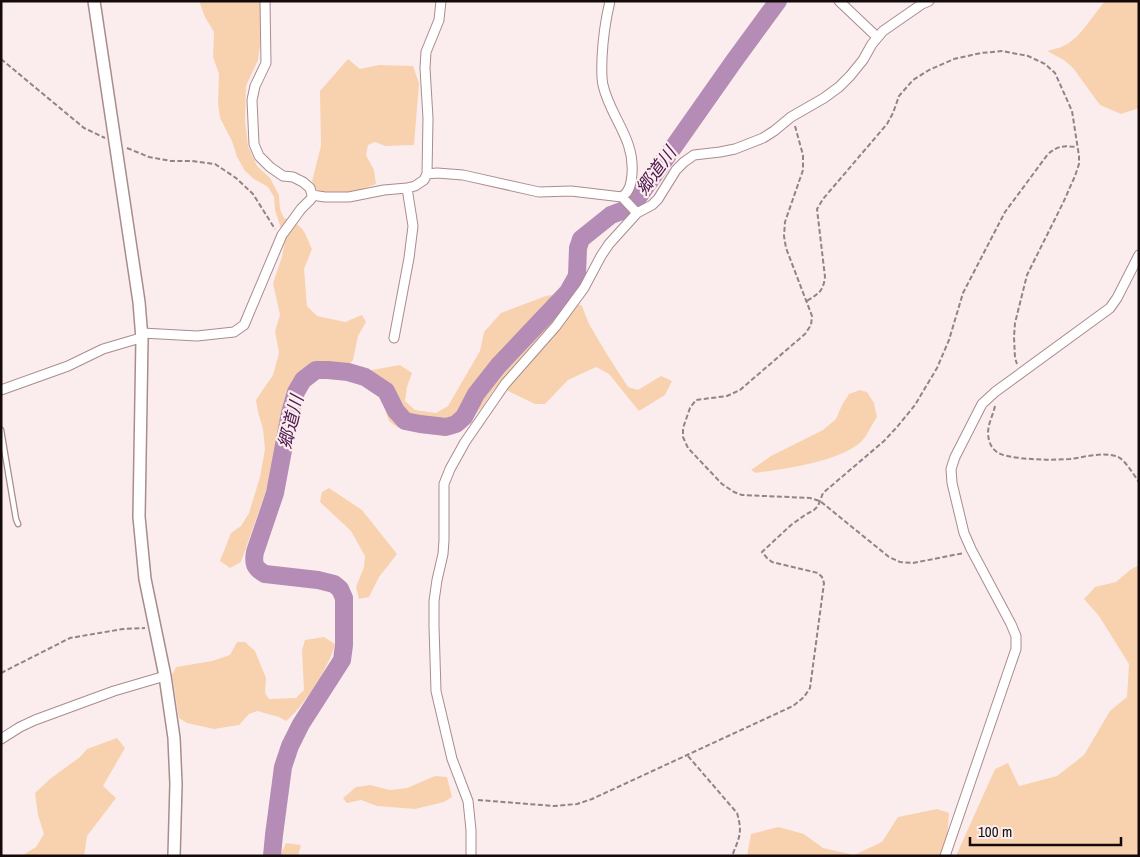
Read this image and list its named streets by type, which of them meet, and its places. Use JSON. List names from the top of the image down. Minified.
{"water":["郷道川"],"scale_bar":"100 m"}
